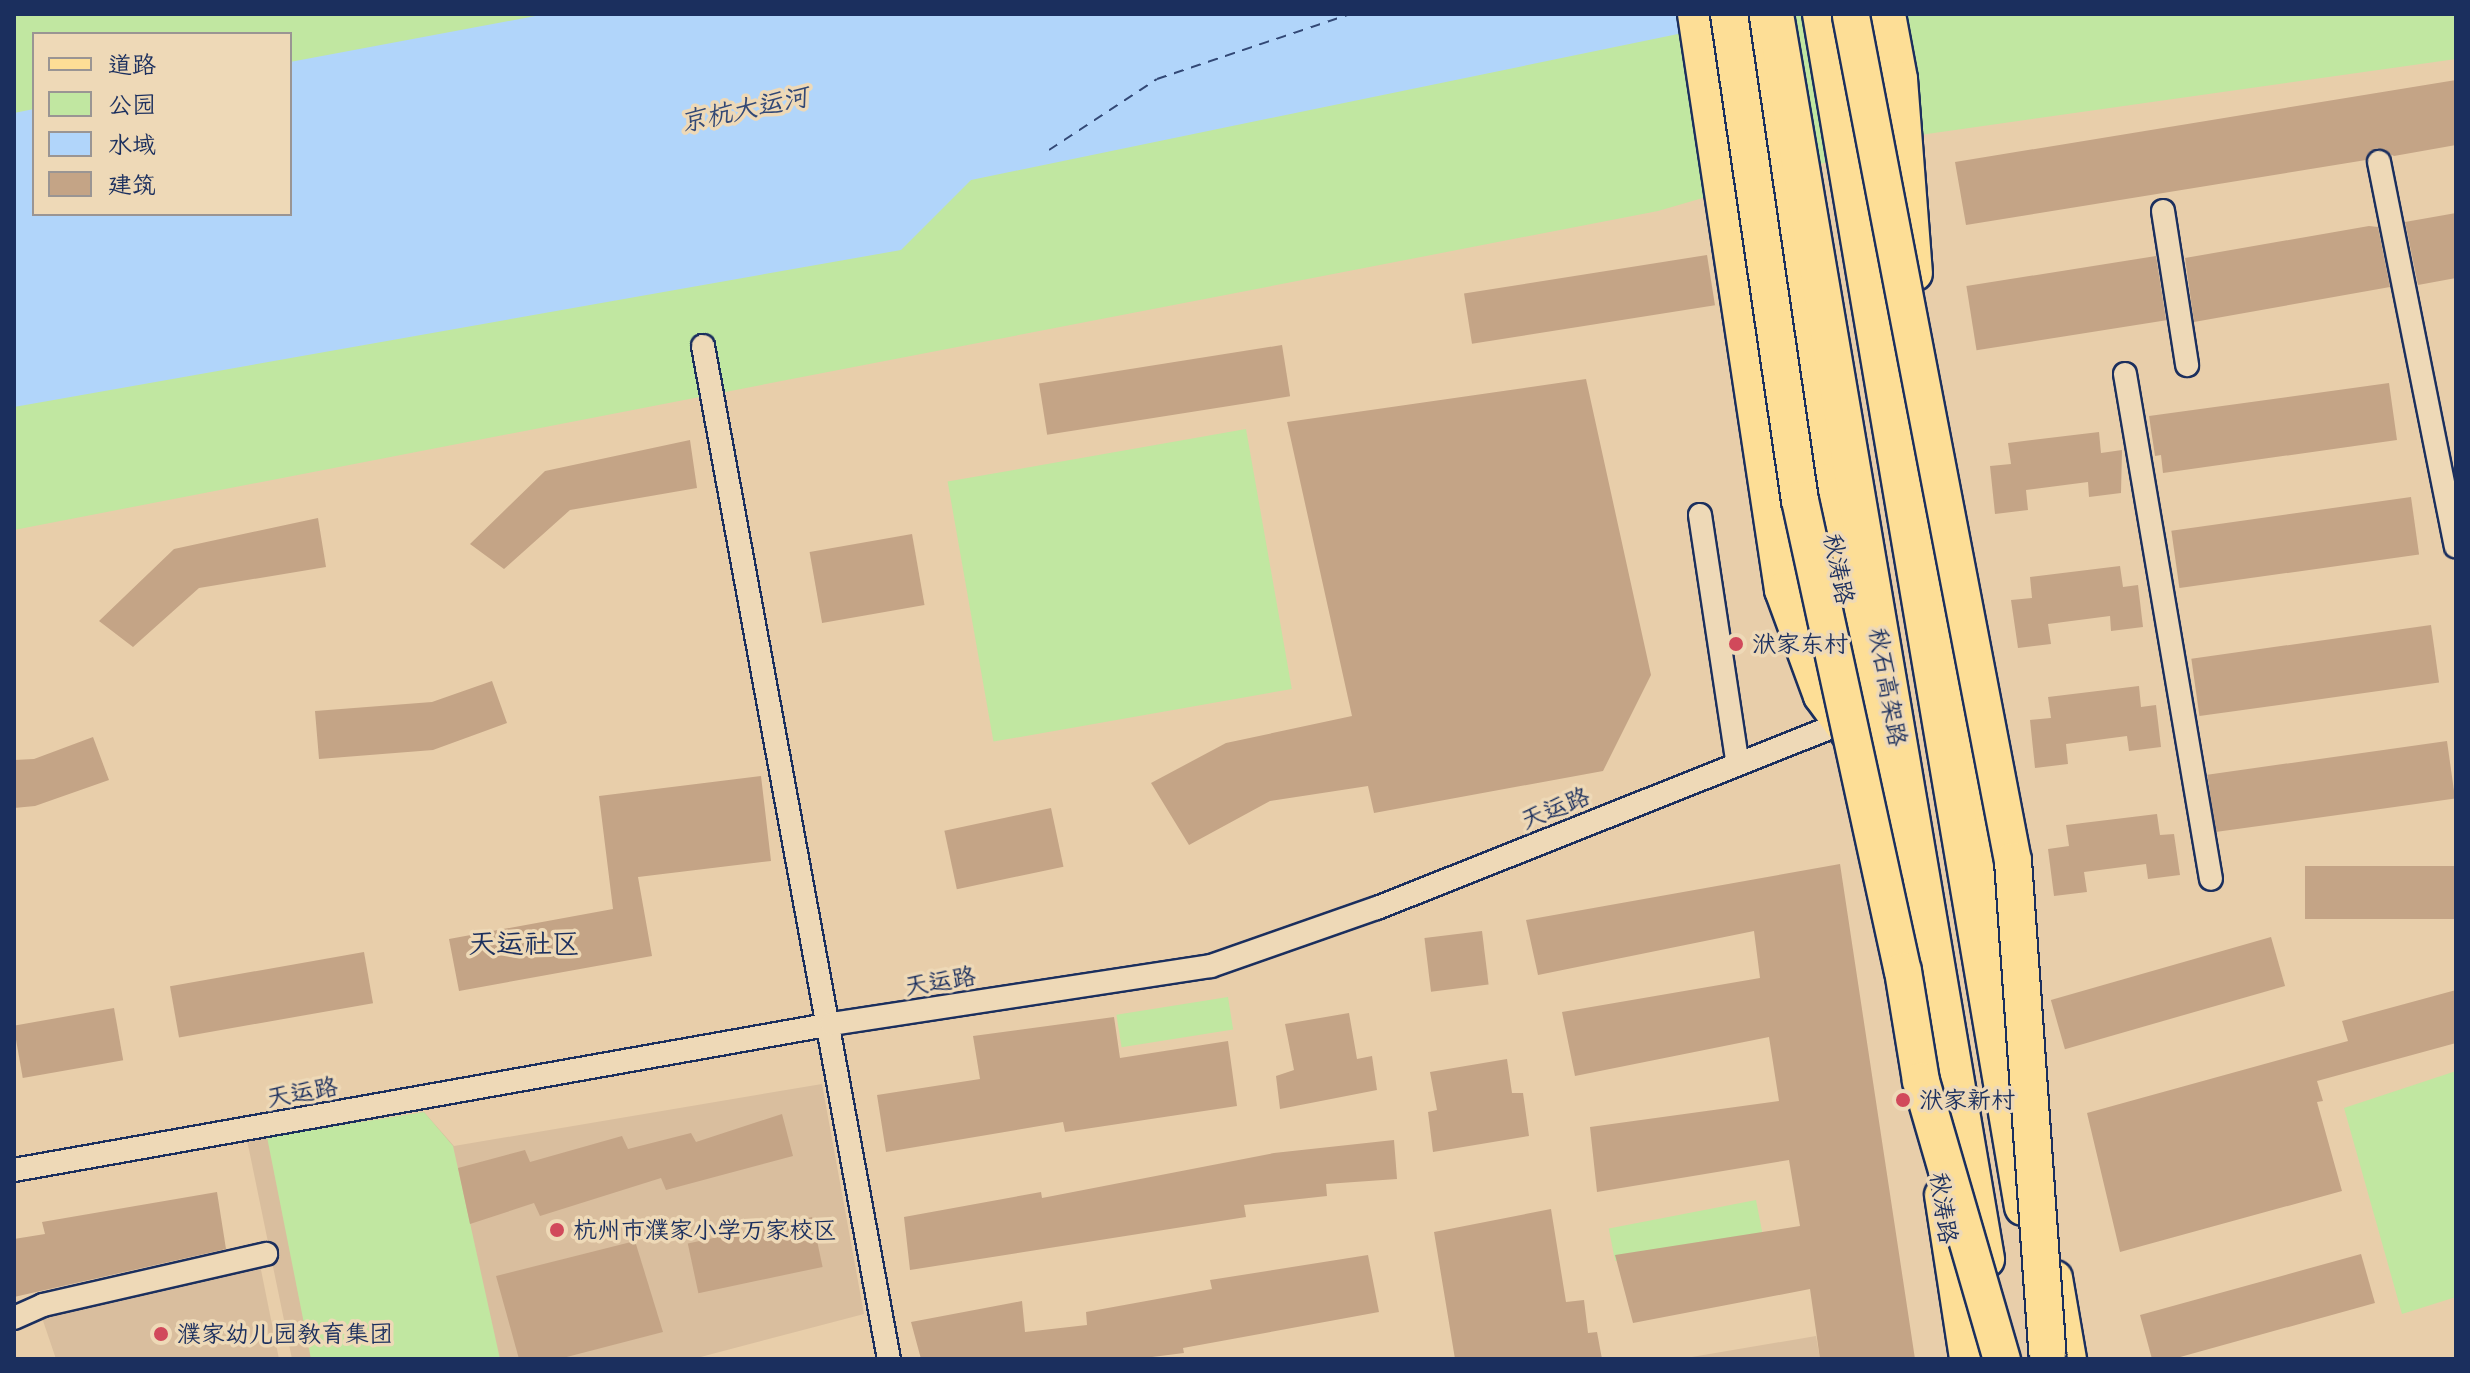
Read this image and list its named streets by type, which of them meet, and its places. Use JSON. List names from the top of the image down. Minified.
{"streets":{"highway":["秋石高架路"],"main road":["秋涛路"],"street":["天运路"]},"districts":["天运社区"],"water":["京杭大运河"],"places":["洑家东村","洑家新村","杭州市濮家小学万家校区","濮家幼儿园教育集团"],"legend":["道路","公园","水域","建筑"]}
